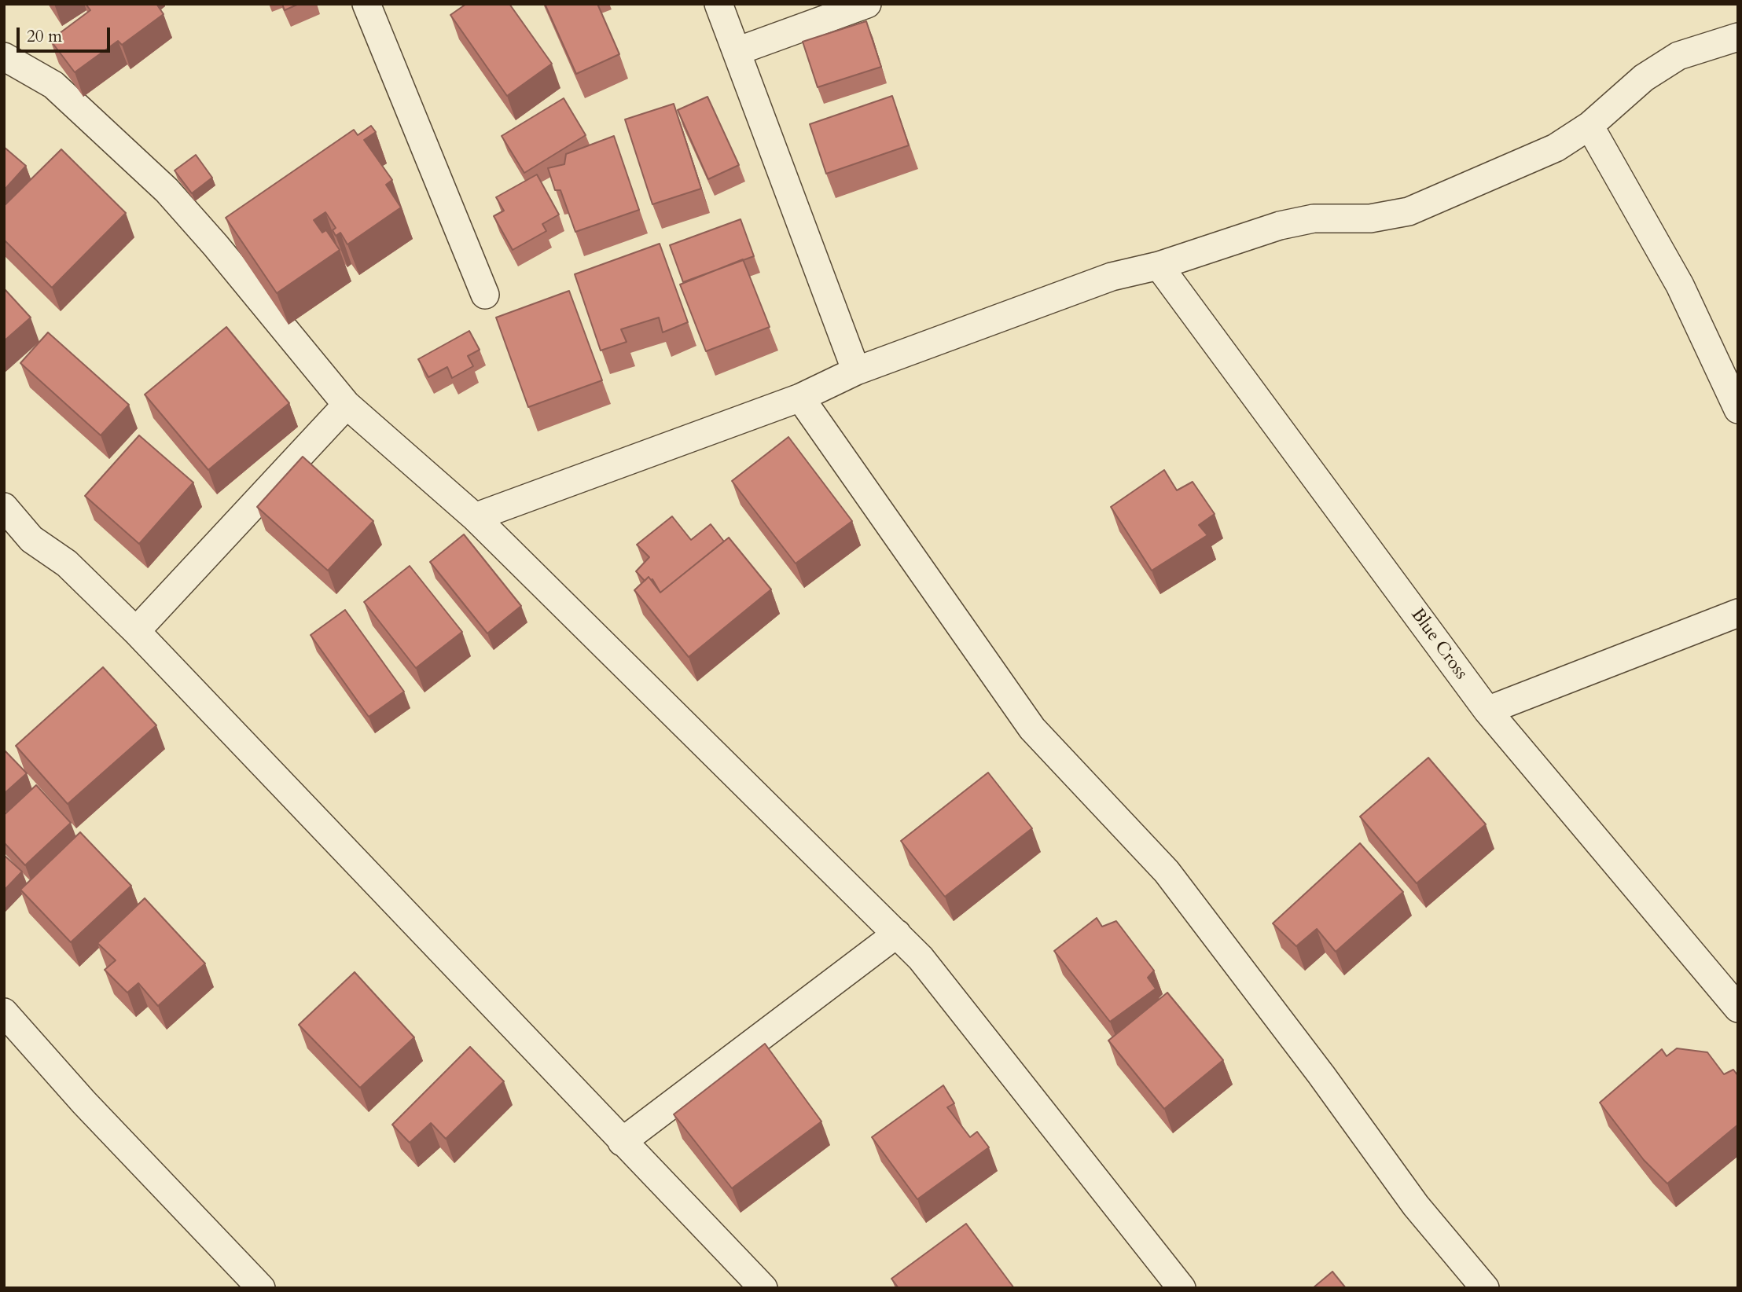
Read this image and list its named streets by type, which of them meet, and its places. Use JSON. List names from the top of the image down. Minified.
{"streets":{"street":["Blue Cross"]},"scale_bar":"20 m"}
